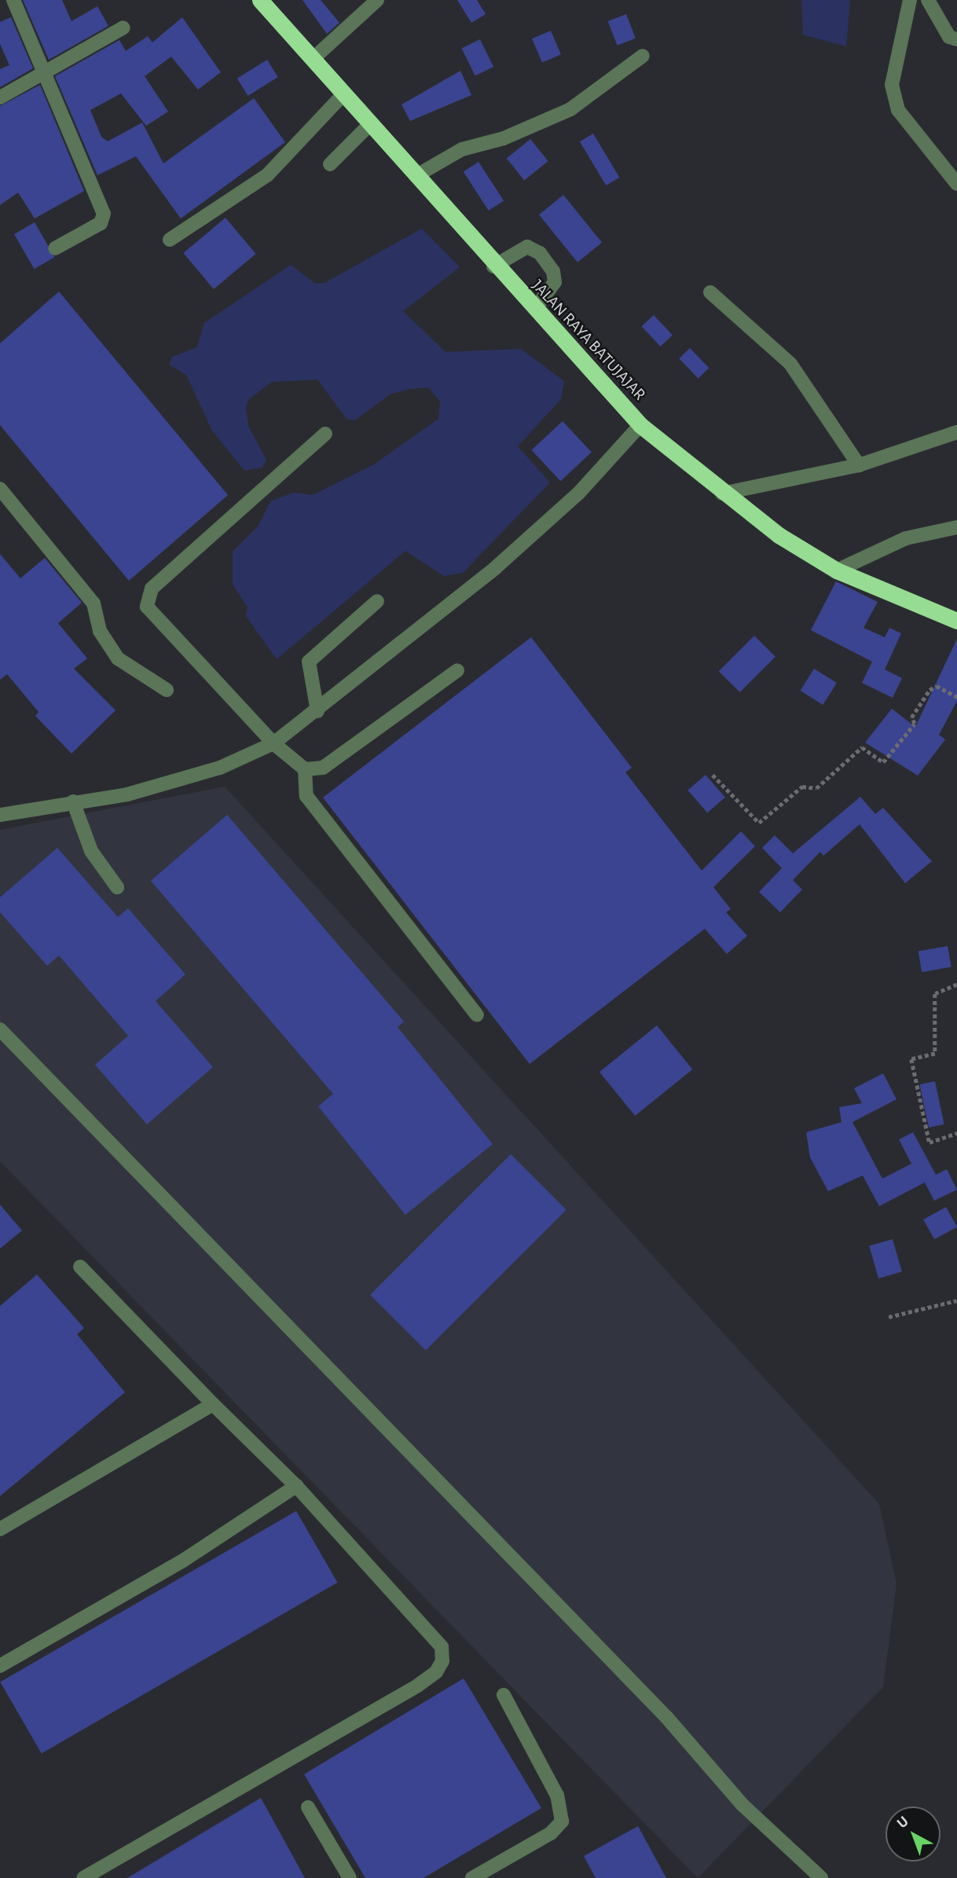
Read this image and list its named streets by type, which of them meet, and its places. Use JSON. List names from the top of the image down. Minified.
{"streets":{"highway":["JALAN RAYA BATUJAJAR"]},"north":"top left"}
